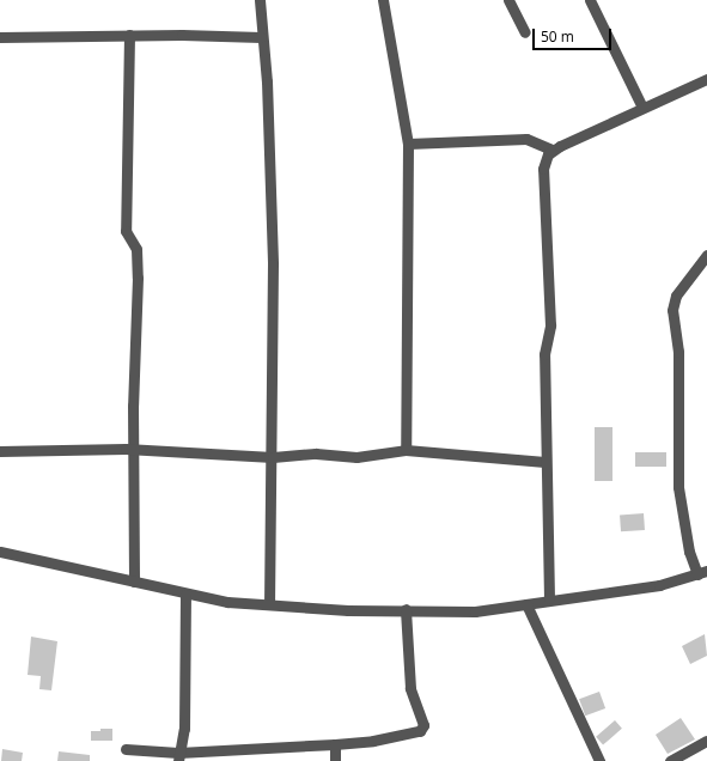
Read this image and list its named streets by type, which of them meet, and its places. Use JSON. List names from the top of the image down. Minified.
{"scale_bar":"50 m"}
